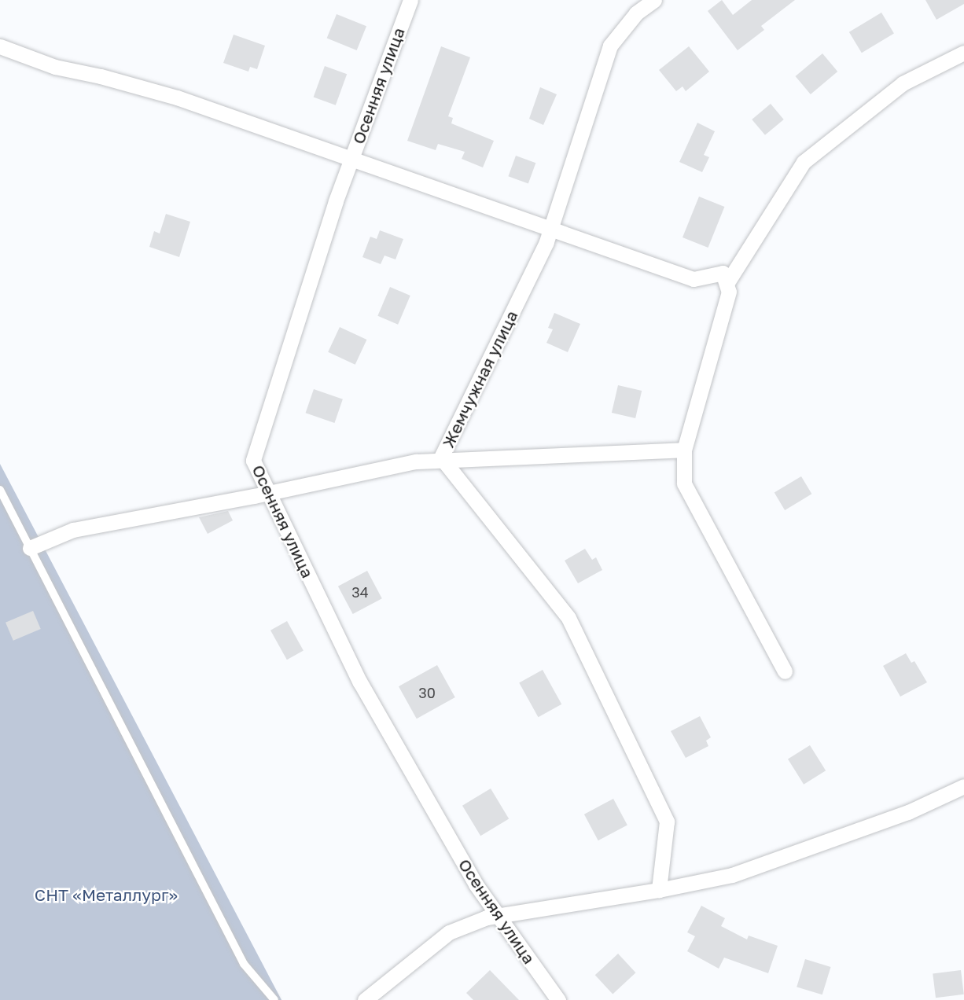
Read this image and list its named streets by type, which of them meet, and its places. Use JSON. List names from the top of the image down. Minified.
{"streets":{"street":["Осенняя улица","Жемчужная улица"]},"parks":["СНТ «Металлург»"],"house_numbers":["34","30"]}
